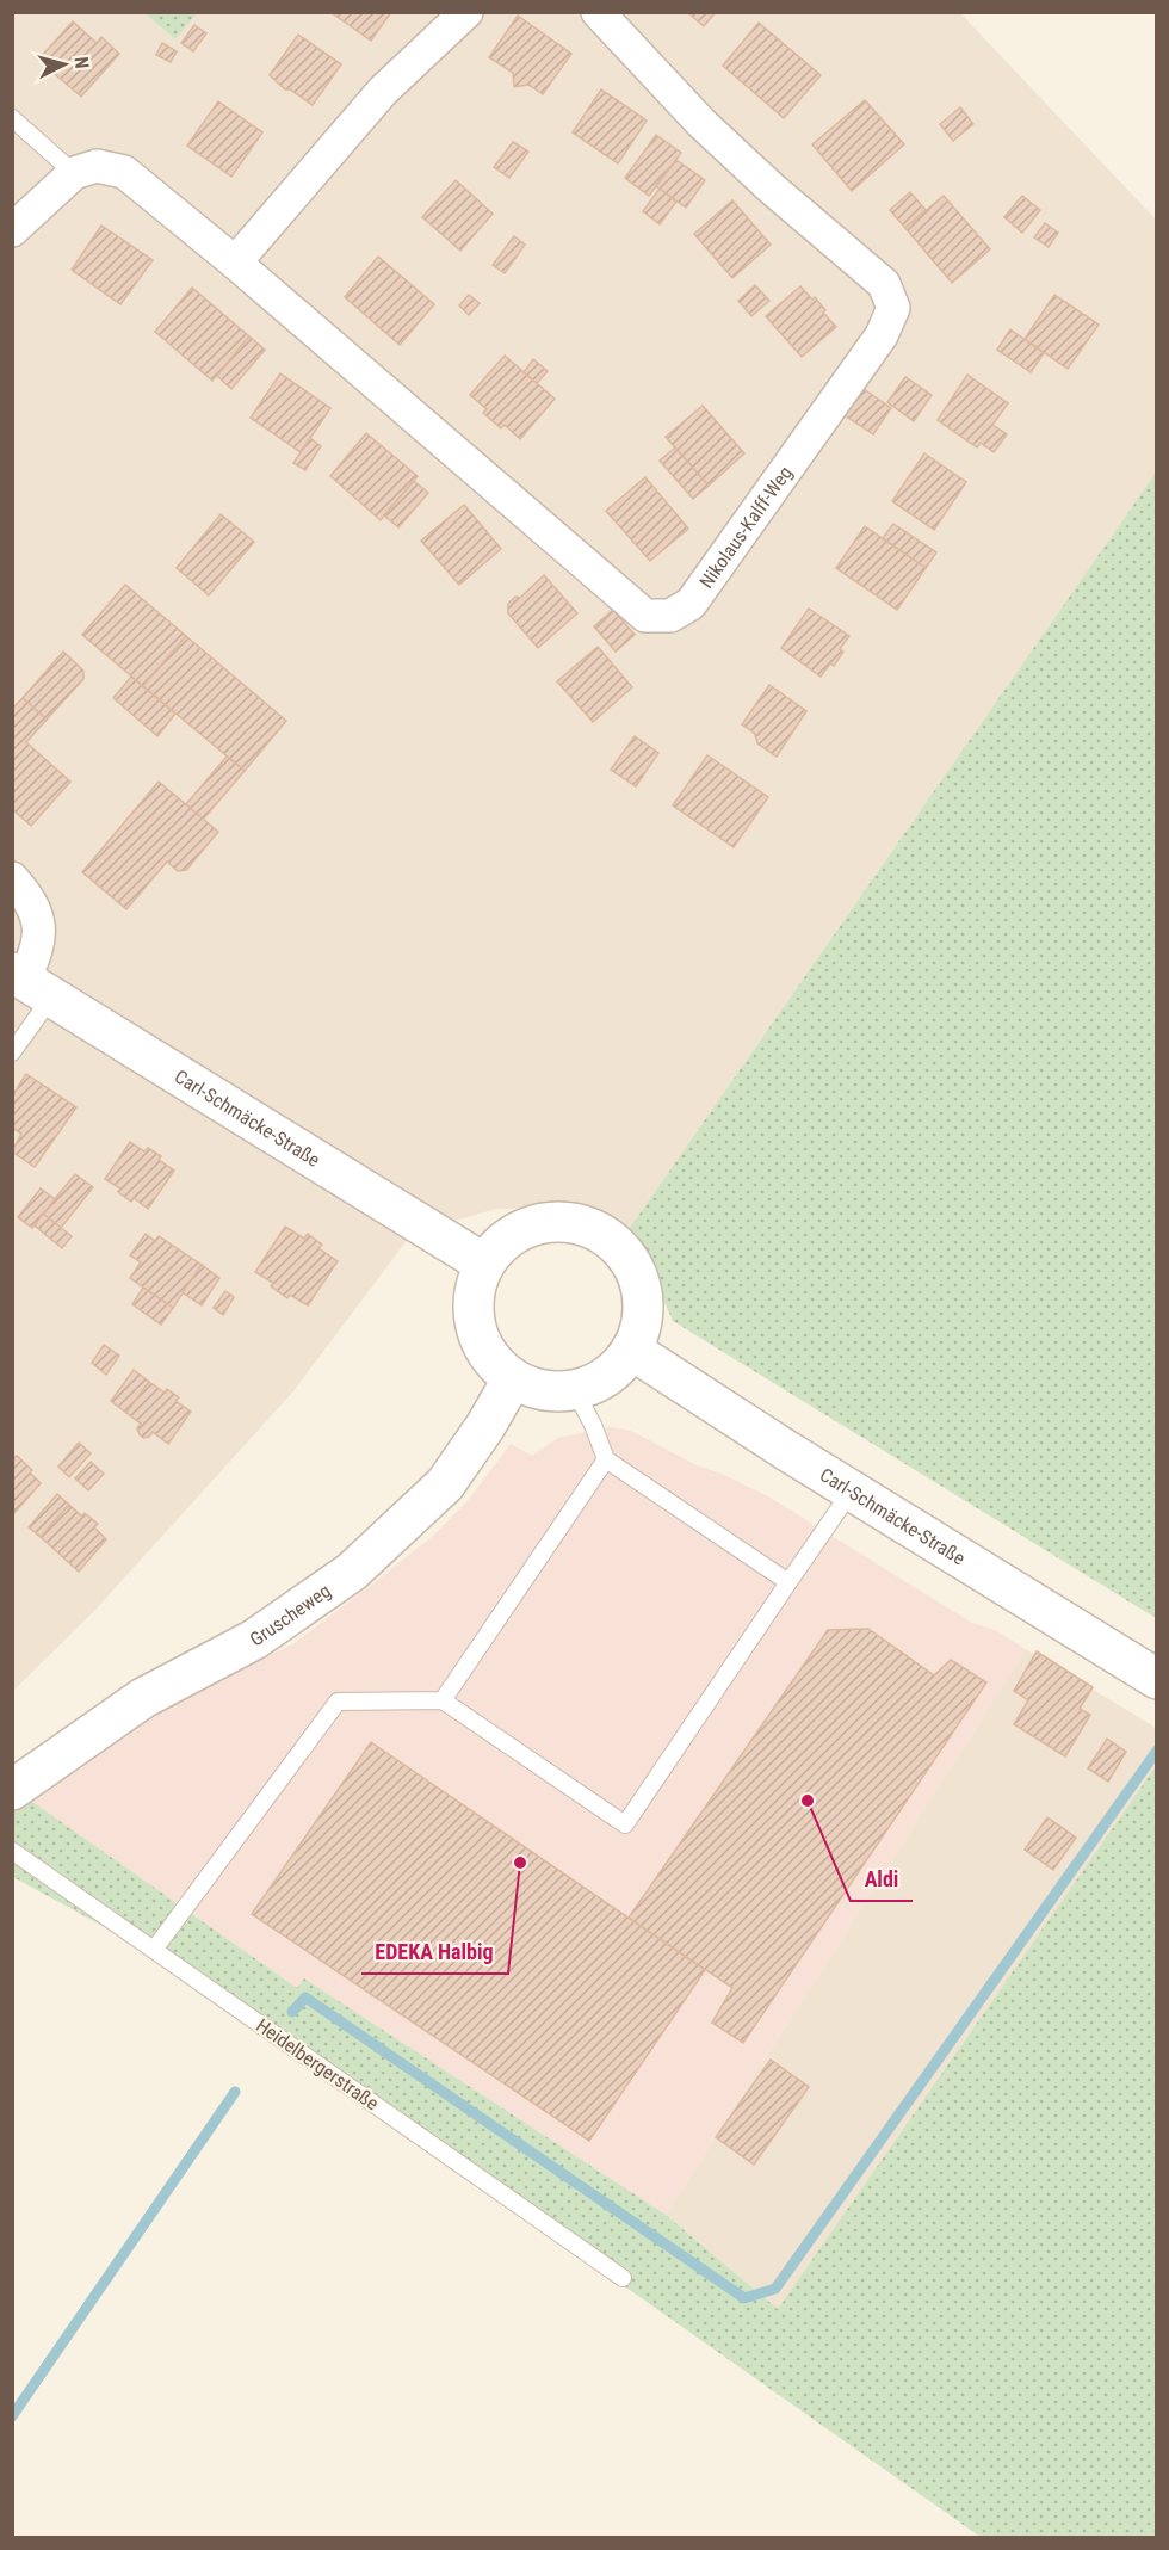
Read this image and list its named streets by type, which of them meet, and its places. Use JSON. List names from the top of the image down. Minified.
{"streets":{"street":["Nikolaus-Kalff-Weg","Carl-Schmäcke-Straße","Gruscheweg"],"lane":["Heidelbergerstraße"]},"crossings":[["Carl-Schmäcke-Straße","Gruscheweg"]],"places":["Aldi","EDEKA Halbig"],"north":"right"}
